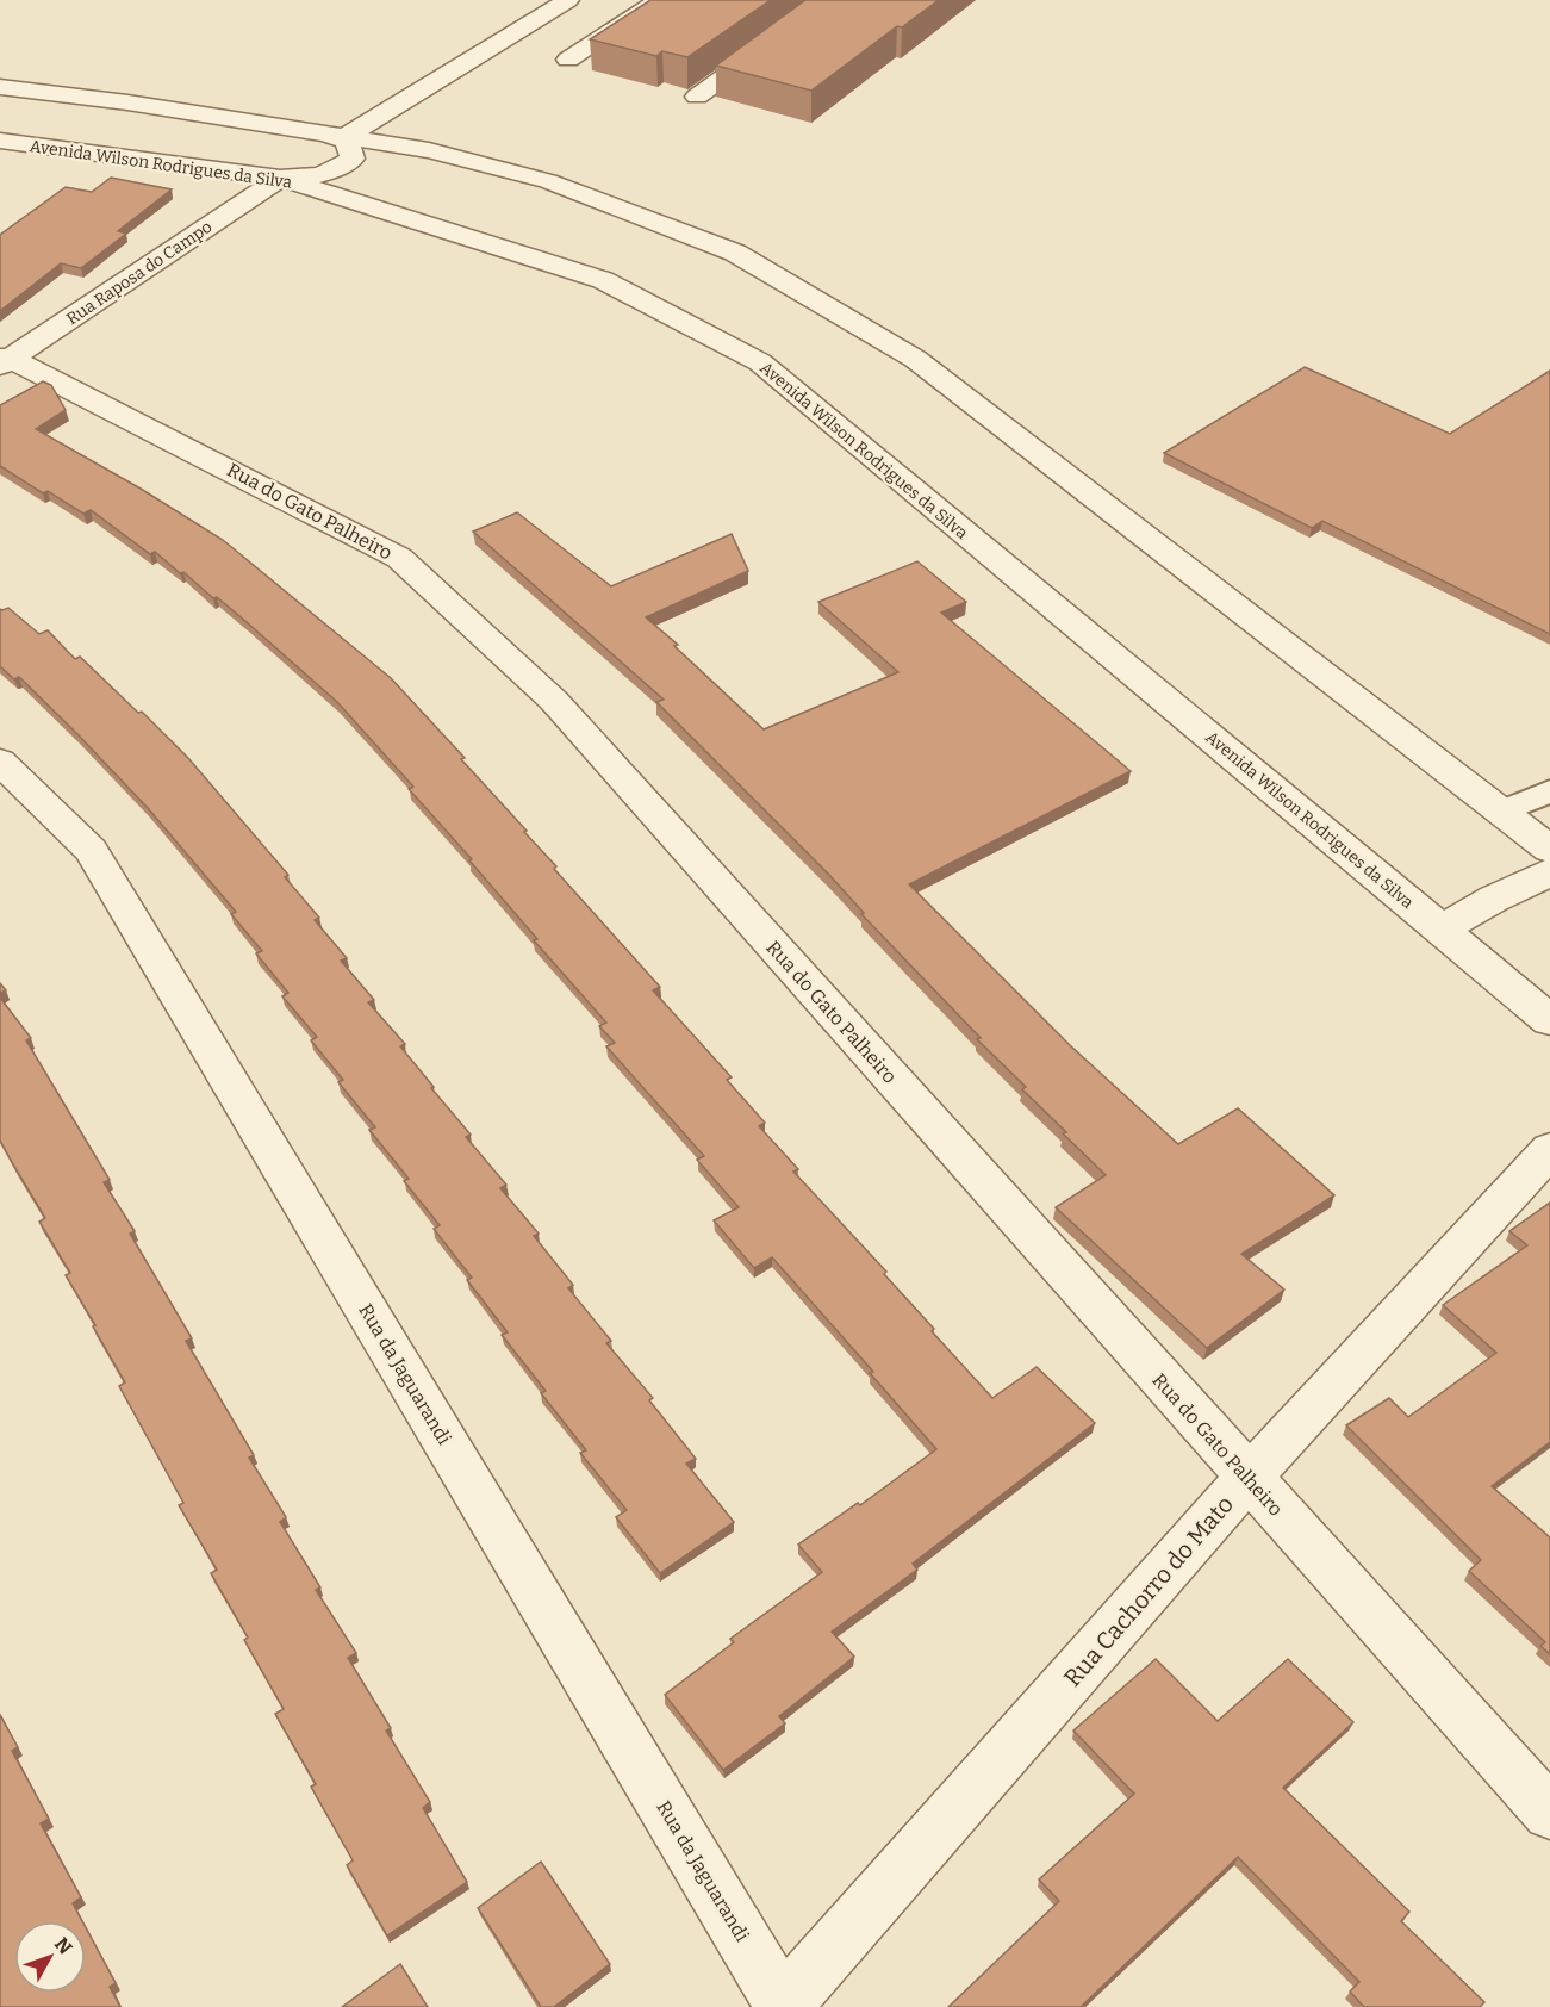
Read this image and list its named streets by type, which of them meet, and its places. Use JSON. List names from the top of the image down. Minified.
{"streets":{"street":["Avenida Wilson Rodrigues da Silva","Rua Raposa do Campo","Rua do Gato Palheiro","Rua da Jaguarandi","Rua Cachorro do Mato"]},"crossings":[["Avenida Wilson Rodrigues da Silva","Rua Raposa do Campo"],["Rua Raposa do Campo","Rua do Gato Palheiro"],["Rua do Gato Palheiro","Rua Cachorro do Mato"],["Rua da Jaguarandi","Rua Cachorro do Mato"]],"north":"top right"}
